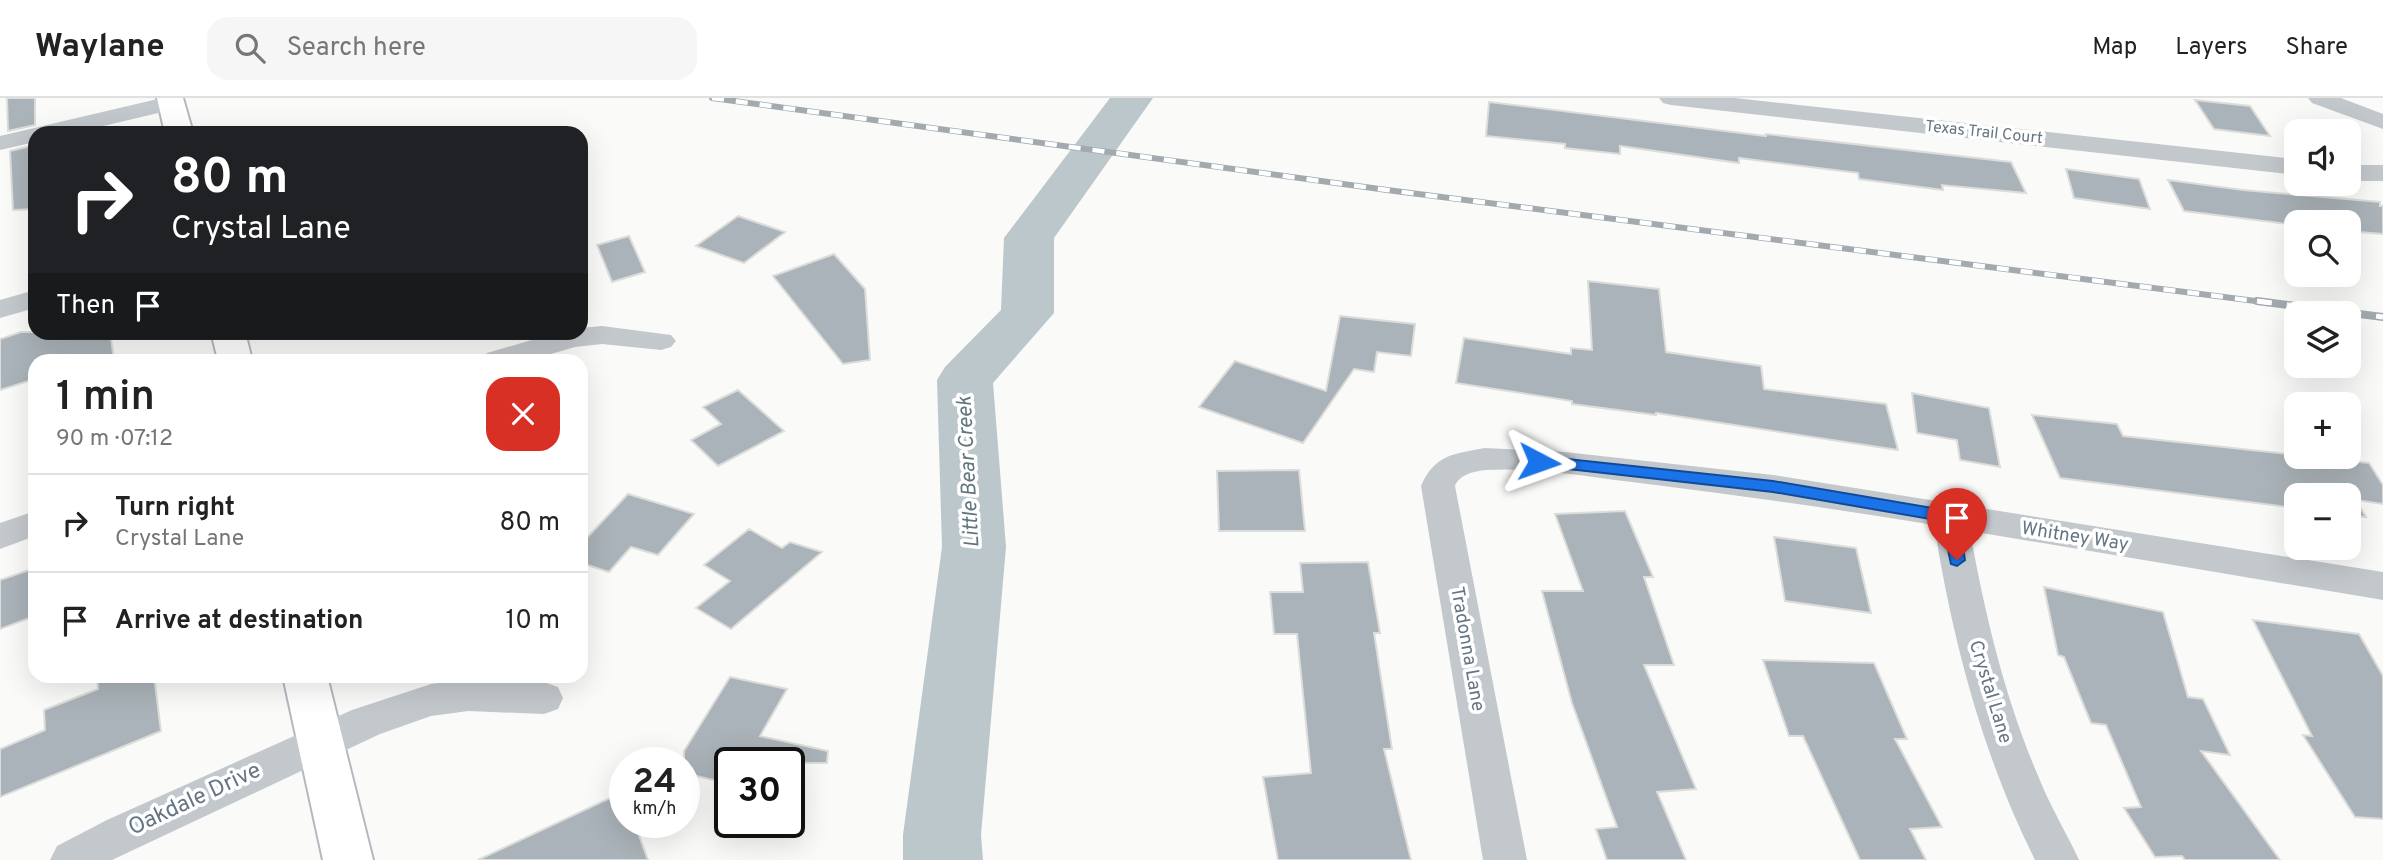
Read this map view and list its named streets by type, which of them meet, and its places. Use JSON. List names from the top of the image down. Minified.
{"streets":{"street":["Texas Trail Court","Whitney Way","Tradonna Lane","Crystal Lane","Oakdale Drive"]},"crossings":[["Whitney Way","Tradonna Lane"],["Whitney Way","Crystal Lane"]],"water":["Little Bear Creek"],"page":{"header":"Waylane","search":"Search here","nav":["Map","Layers","Share"],"map_buttons":["+","−"],"turn":["80 m","Crystal Lane"],"then":"Then","heading":["1 min","90 m · 07:12"],"list":[{"name":"Turn right","note":"Crystal Lane","value":"80 m"},{"name":"Arrive at destination","value":"10 m"}],"speed":"24 km/h","limit":"30"}}
